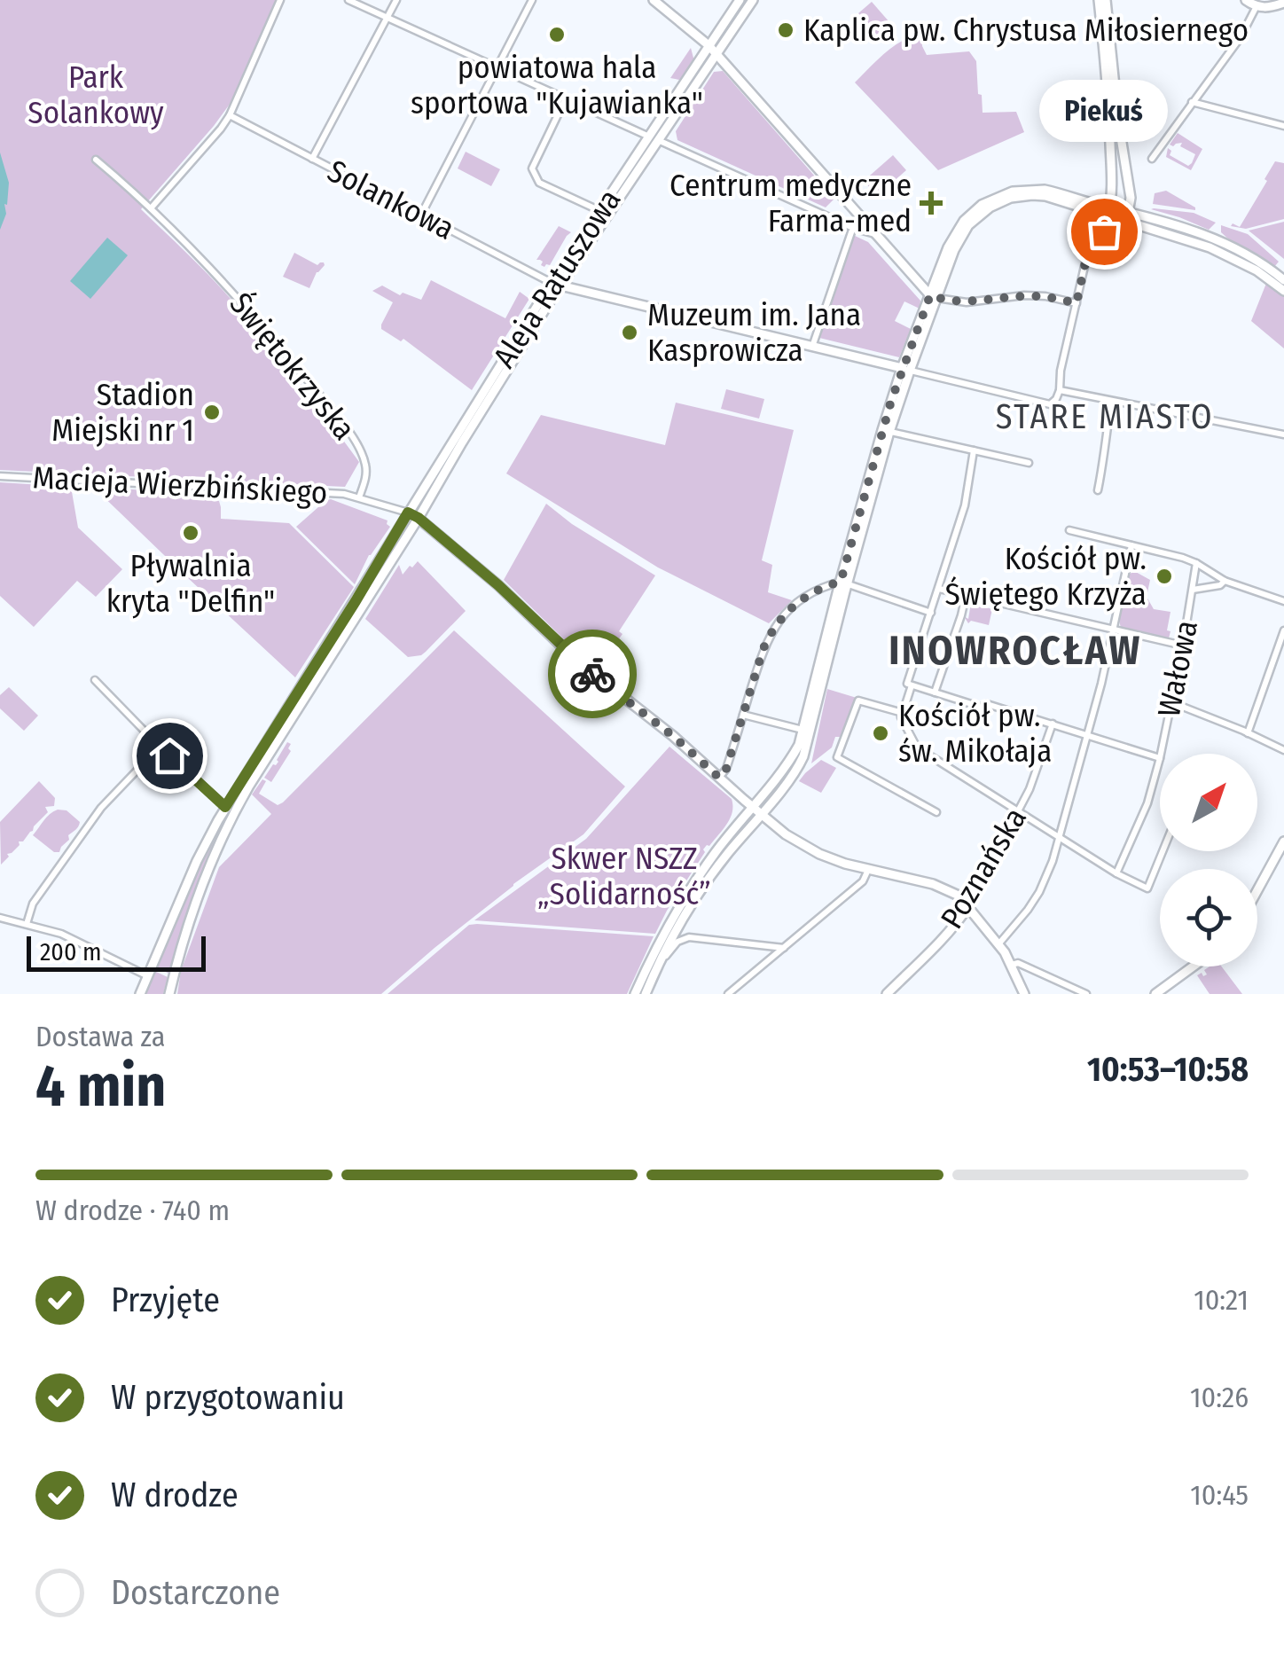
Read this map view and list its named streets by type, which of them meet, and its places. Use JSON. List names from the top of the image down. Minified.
{"streets":{"street":["Solankowa","Aleja Ratuszowa","Świętokrzyska","Macieja Wierzbińskiego","Wałowa","Poznańska"]},"crossings":[["Solankowa","Aleja Ratuszowa"],["Świętokrzyska","Macieja Wierzbińskiego"]],"districts":["STARE MIASTO","INOWROCŁAW"],"parks":["Park Solankowy","Skwer NSZZ „Solidarność”"],"places":{"other":["Kaplica pw. Chrystusa Miłosiernego","powiatowa hala sportowa \"Kujawianka\"","Piekuś","Muzeum im. Jana Kasprowicza","Stadion Miejski nr 1","Pływalnia kryta \"Delfin\"","Kościół pw. Świętego Krzyża","Kościół pw. św. Mikołaja"],"health":["Centrum medyczne Farma-med"]},"scale_bar":"200 m","north":"top right","page":{"bubble":"Piekuś","scale":"200 m","heading":["4 min","Dostawa za","10:53–10:58"],"bar":"W drodze · 740 m","list":[["Przyjęte","10:21"],["W przygotowaniu","10:26"],["W drodze","10:45"],"Dostarczone"]}}
